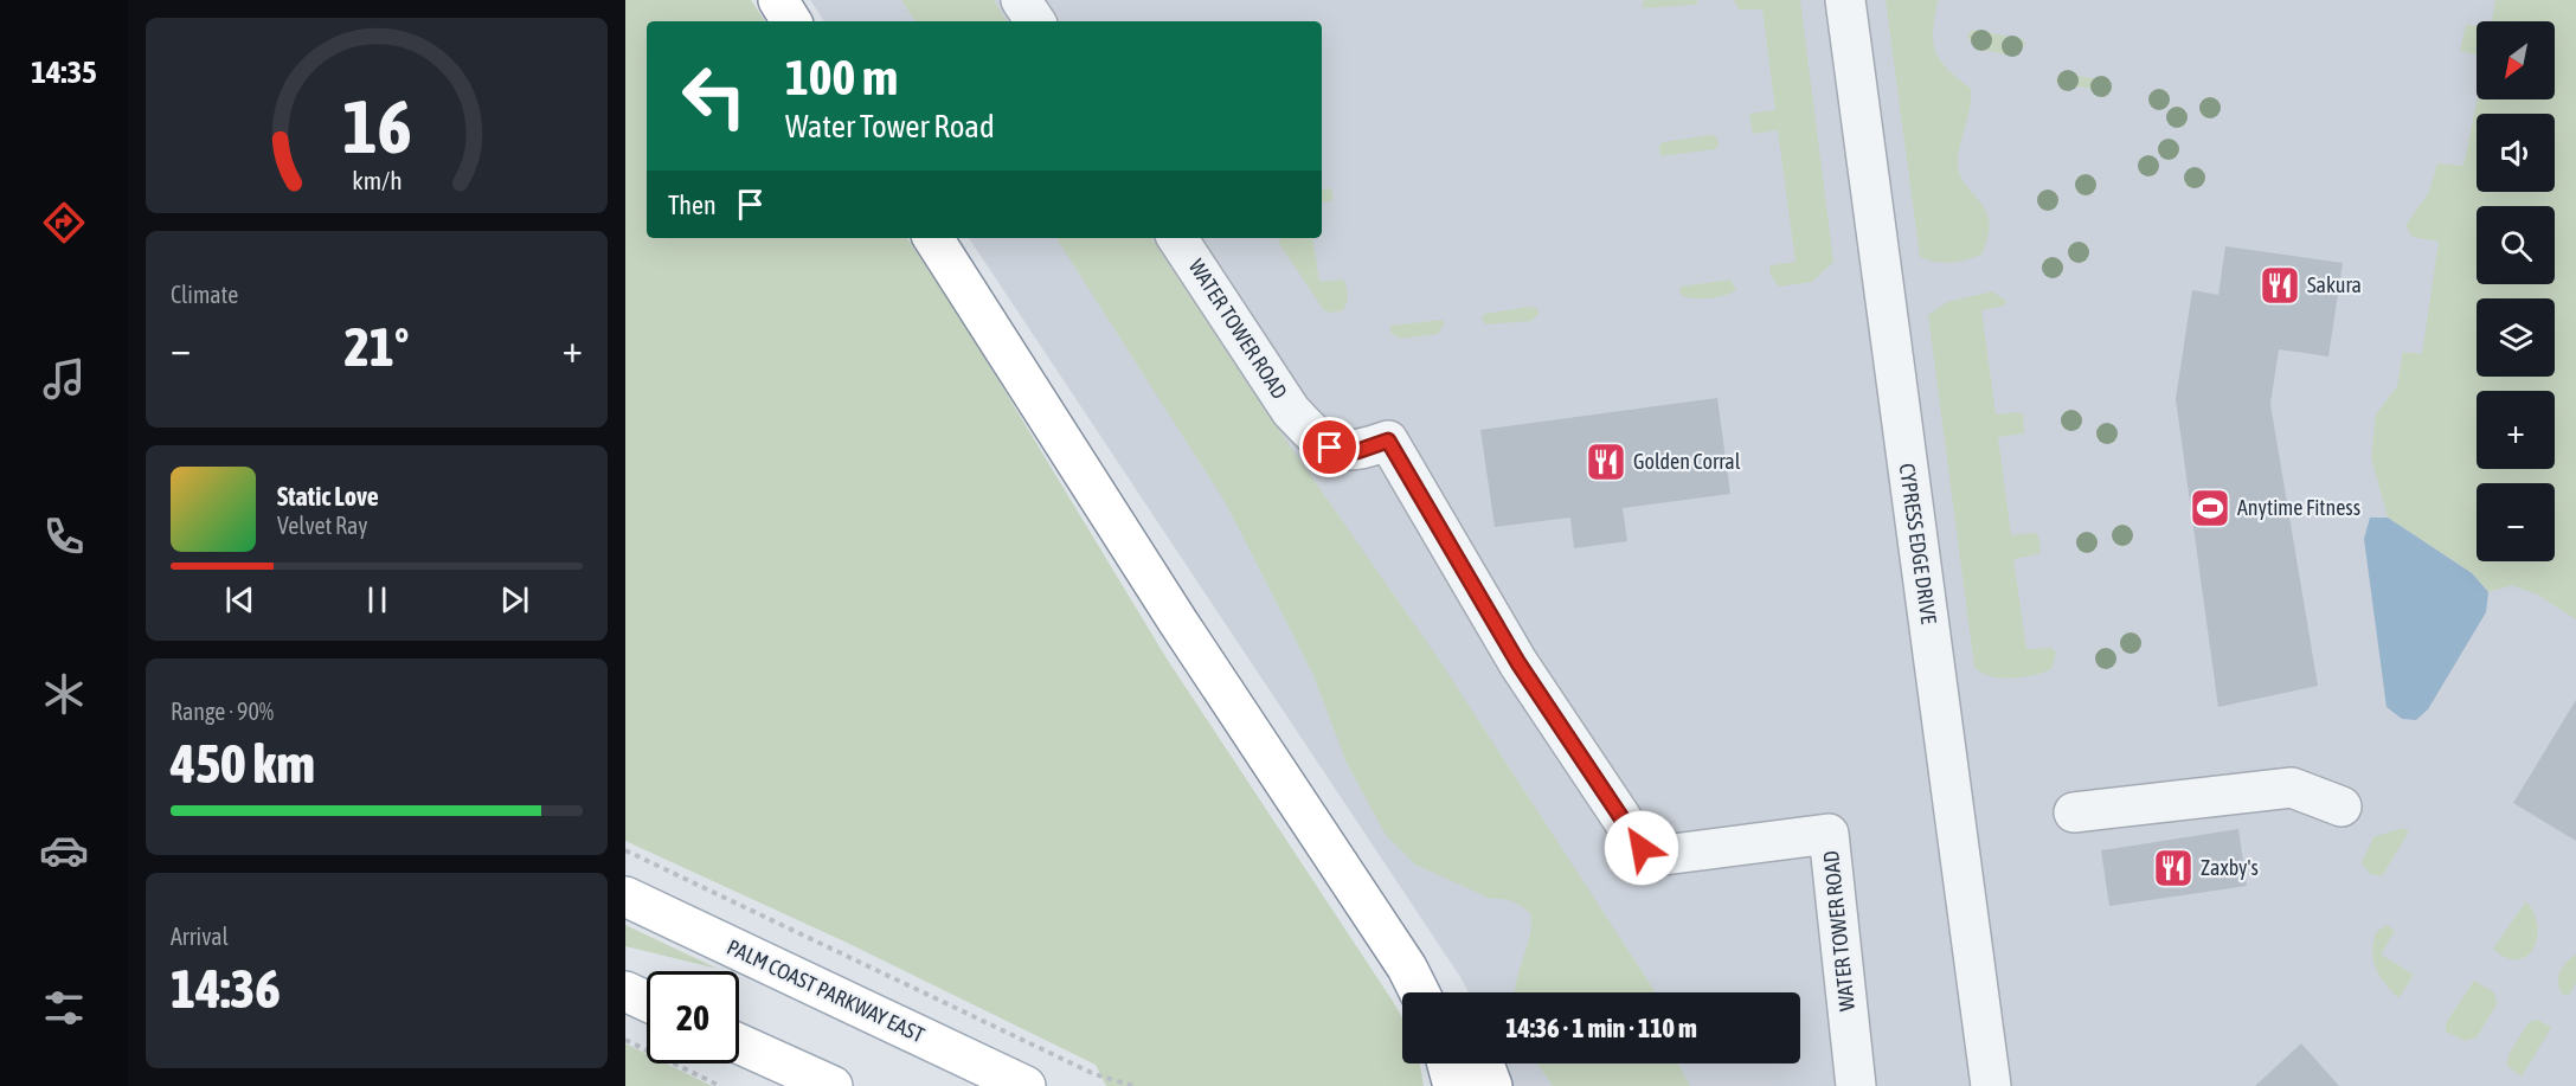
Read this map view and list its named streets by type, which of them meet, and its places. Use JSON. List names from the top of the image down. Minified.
{"streets":{"main road":["PALM COAST PARKWAY EAST"],"street":["WATER TOWER ROAD","CYPRESS EDGE DRIVE"]},"places":{"restaurant":["Sakura","Golden Corral","Zaxby's"],"sports":["Anytime Fitness"]},"north":"bottom left","page":{"tabs":"14:35","map_buttons":["+","−"],"turn":["100 m","Water Tower Road"],"then":"Then","tile":["Climate",["Range · 90%","450 km"],["Arrival","14:36"]],"heat":["−","21°","+"],"song":["Static Love","Velvet Ray"],"limit":"20","trip":"14:36 · 1 min · 110 m","gauge":["16","km/h"]}}
